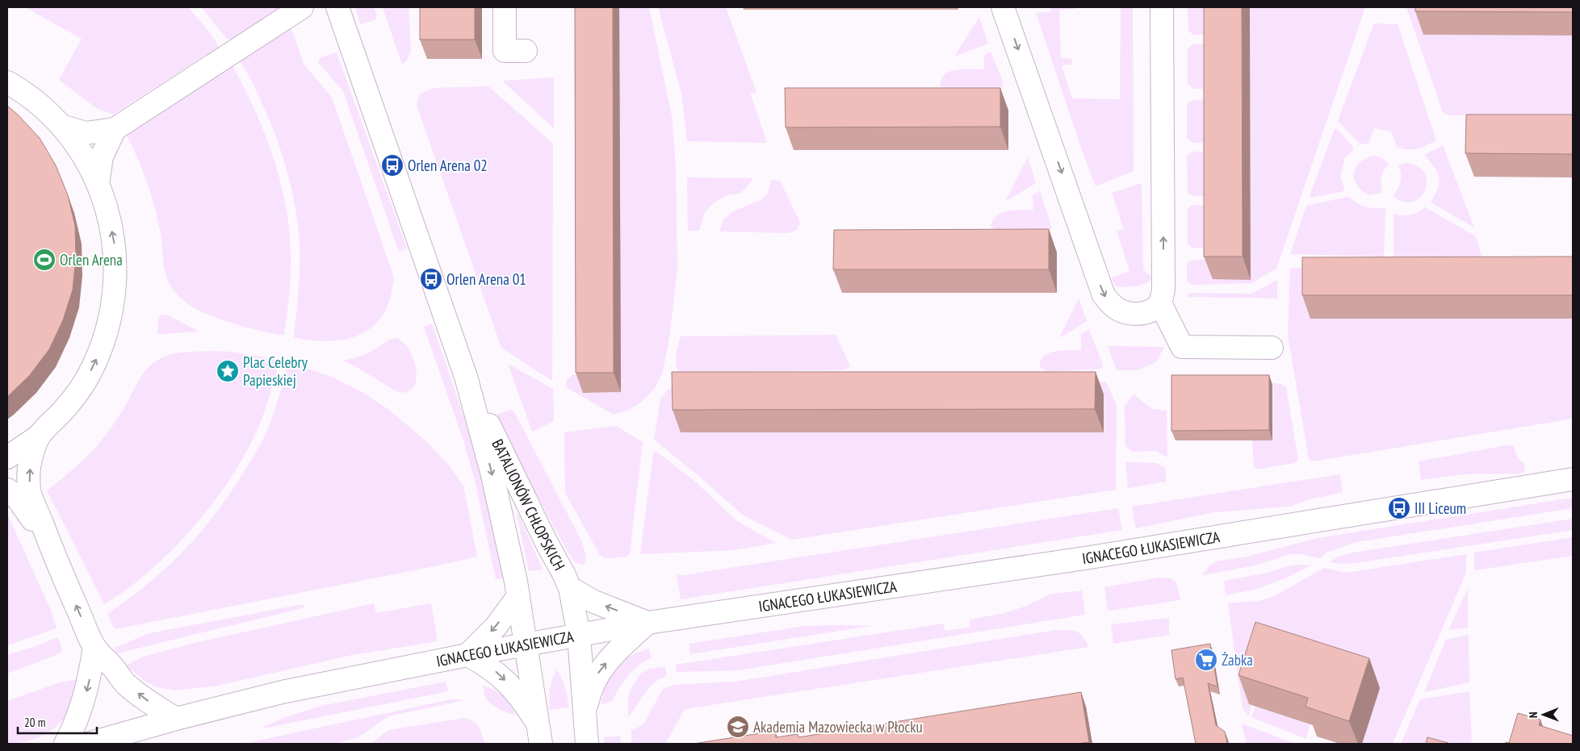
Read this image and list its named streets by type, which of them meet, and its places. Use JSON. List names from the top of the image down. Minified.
{"streets":{"street":["BATALIONÓW CHŁOPSKICH","IGNACEGO ŁUKASIEWICZA"]},"crossings":[["BATALIONÓW CHŁOPSKICH","IGNACEGO ŁUKASIEWICZA"]],"places":{"bus stop":["Orlen Arena 02","Orlen Arena 01","III Liceum"],"sports":["Orlen Arena"],"place":["Plac Celebry Papieskiej"],"supermarket":["Żabka"],"school or university":["Akademia Mazowiecka w Płocku"]},"scale_bar":"20 m","north":"left"}
